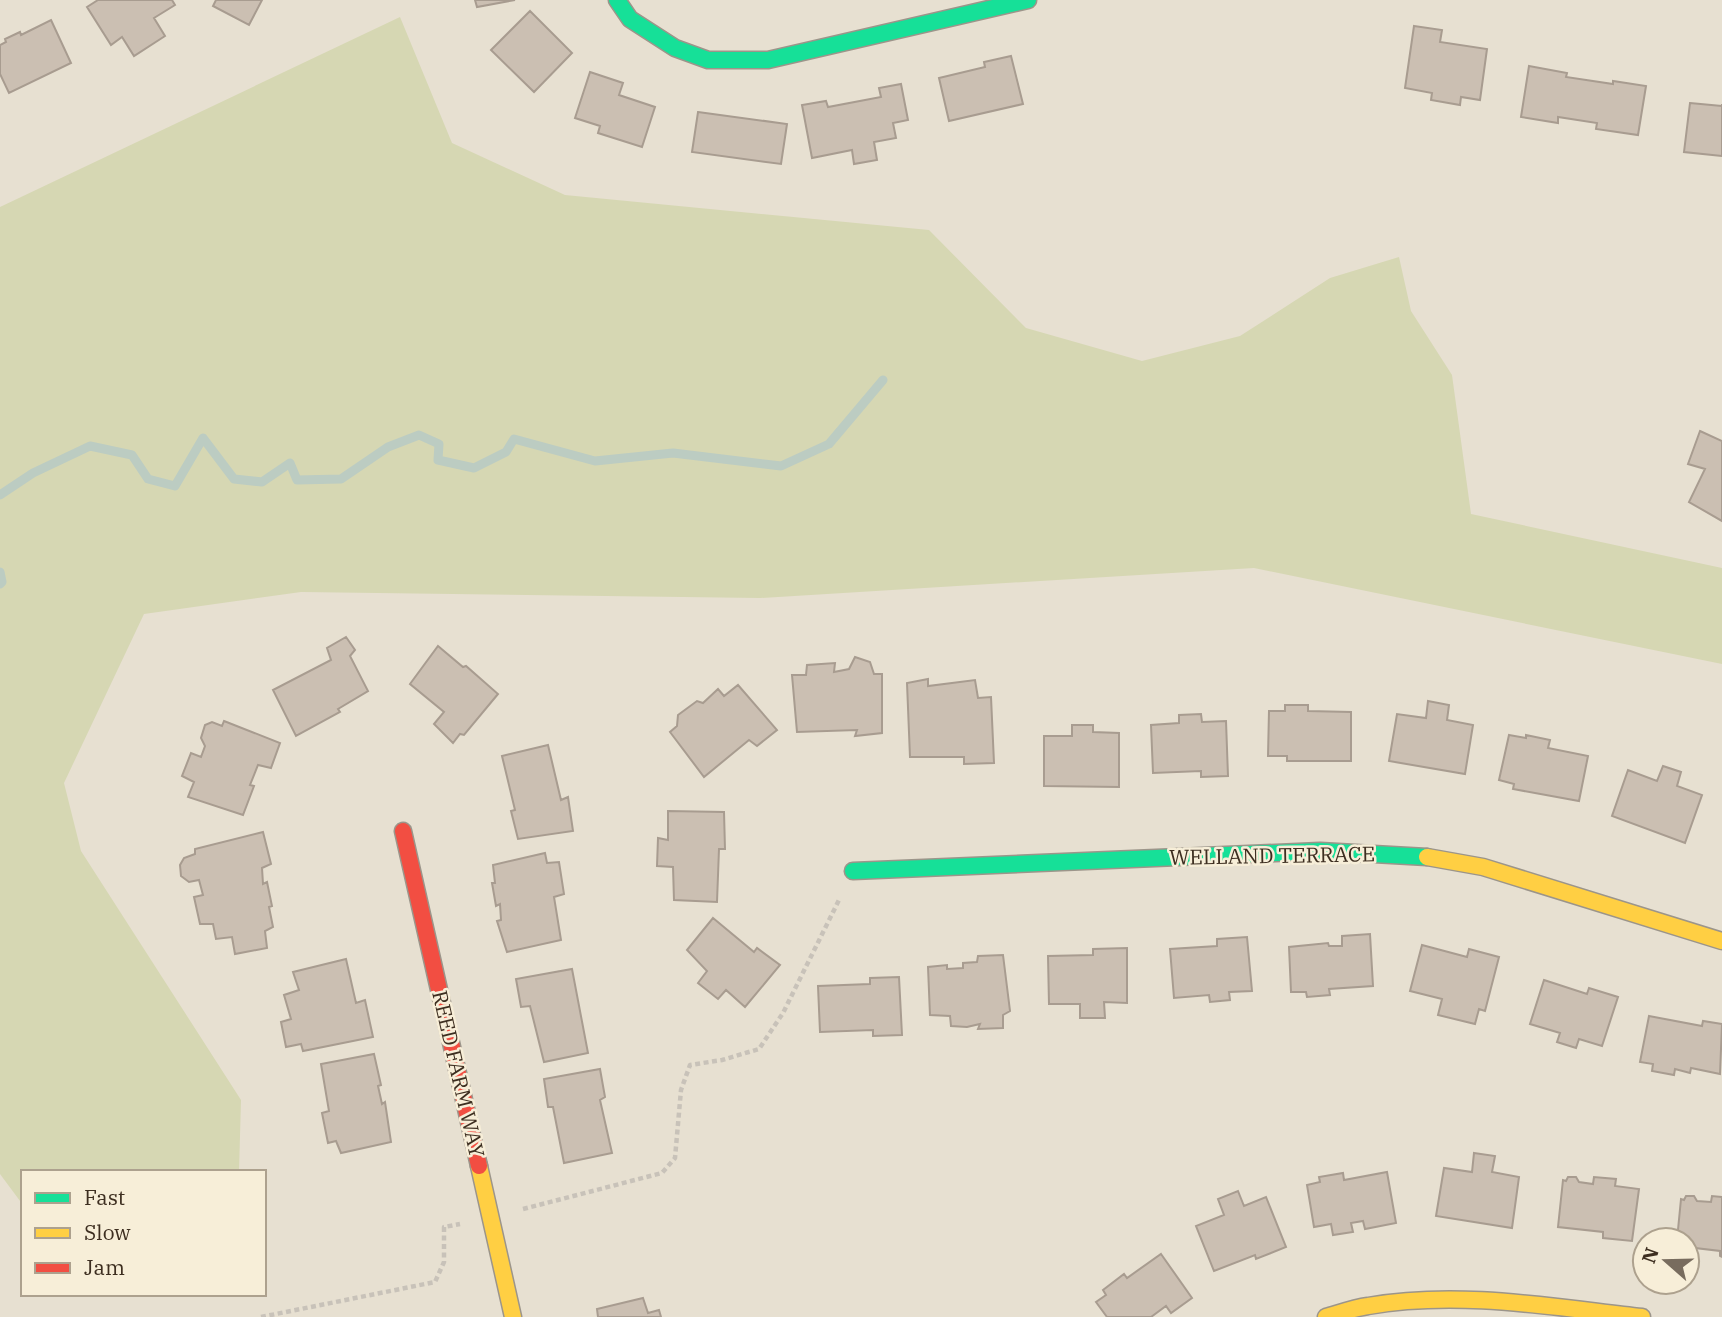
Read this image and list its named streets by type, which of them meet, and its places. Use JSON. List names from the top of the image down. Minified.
{"streets":{"street":["WELLAND TERRACE","REED FARM WAY"]},"legend":["Fast","Slow","Jam"],"north":"left"}
